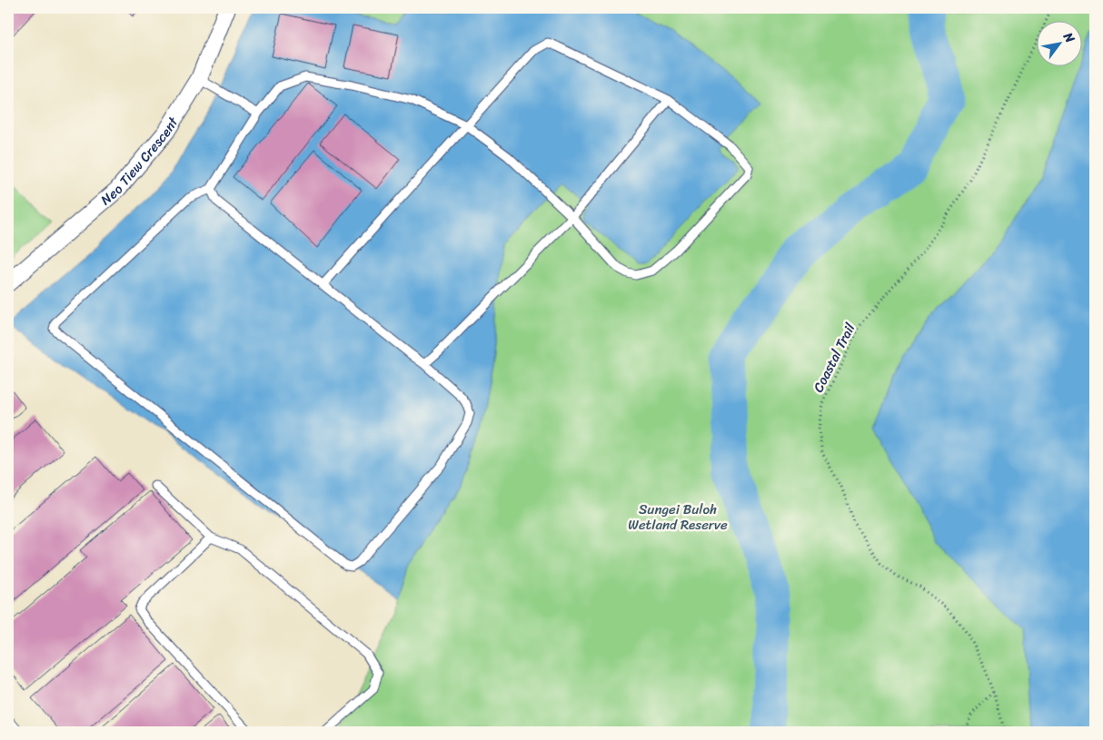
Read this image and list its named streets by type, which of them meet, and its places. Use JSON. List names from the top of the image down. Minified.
{"streets":{"street":["Neo Tiew Crescent"],"path":["Coastal Trail"]},"parks":["Sungei Buloh Wetland Reserve"],"north":"top right"}
